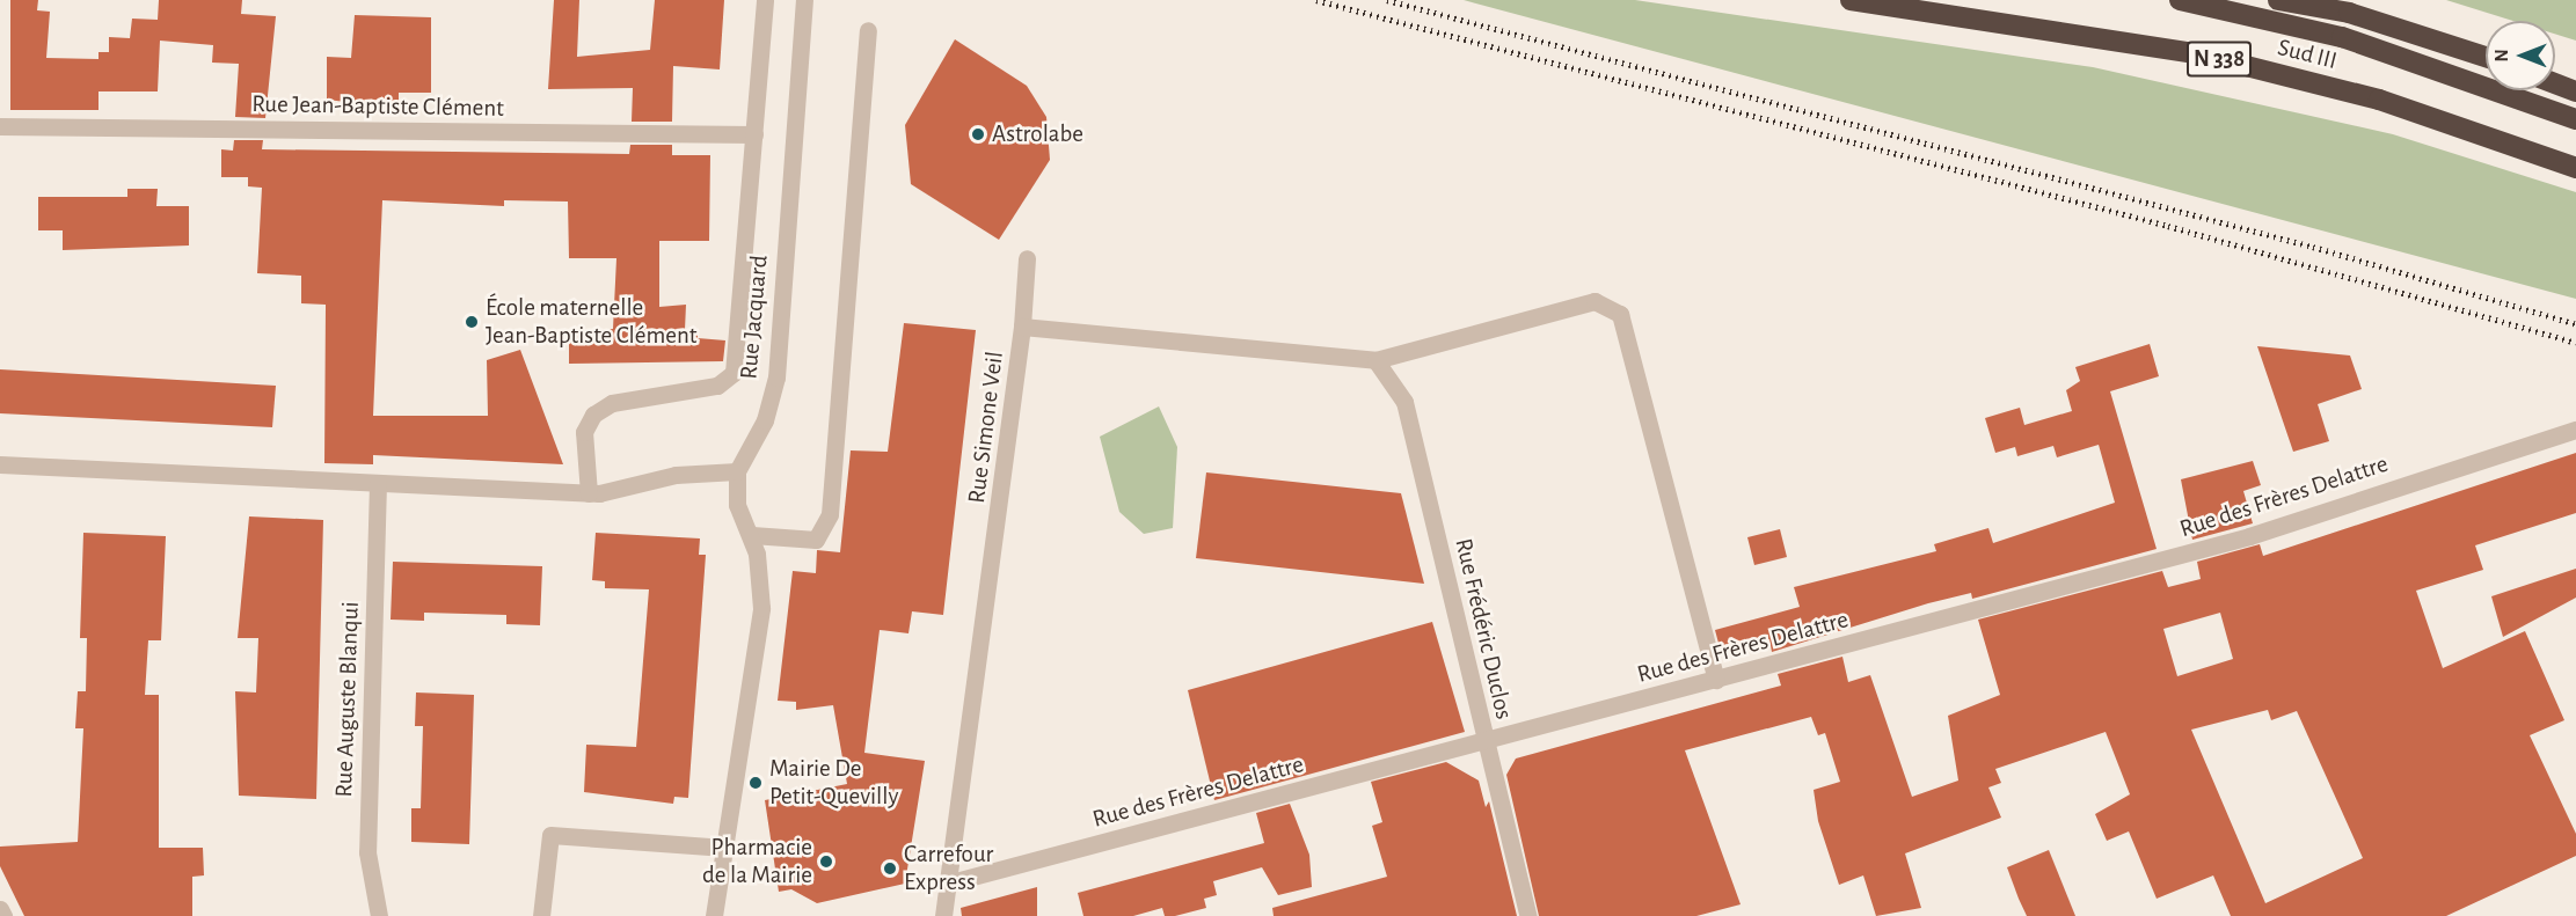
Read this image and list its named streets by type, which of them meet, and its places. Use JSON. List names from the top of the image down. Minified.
{"streets":{"highway":["Sud III","N 338"],"street":["Rue Jean-Baptiste Clément","Rue Jacquard","Rue Simone Veil","Rue des Frères Delattre","Rue Frédéric Duclos","Rue Auguste Blanqui"]},"crossings":[["Rue Simone Veil","Rue des Frères Delattre"],["Rue Simone Veil","Rue Frédéric Duclos"],["Rue des Frères Delattre","Rue Frédéric Duclos"]],"places":["Astrolabe","École maternelle Jean-Baptiste Clément","Mairie De Petit-Quevilly","Pharmacie de la Mairie","Carrefour Express"],"north":"left"}
